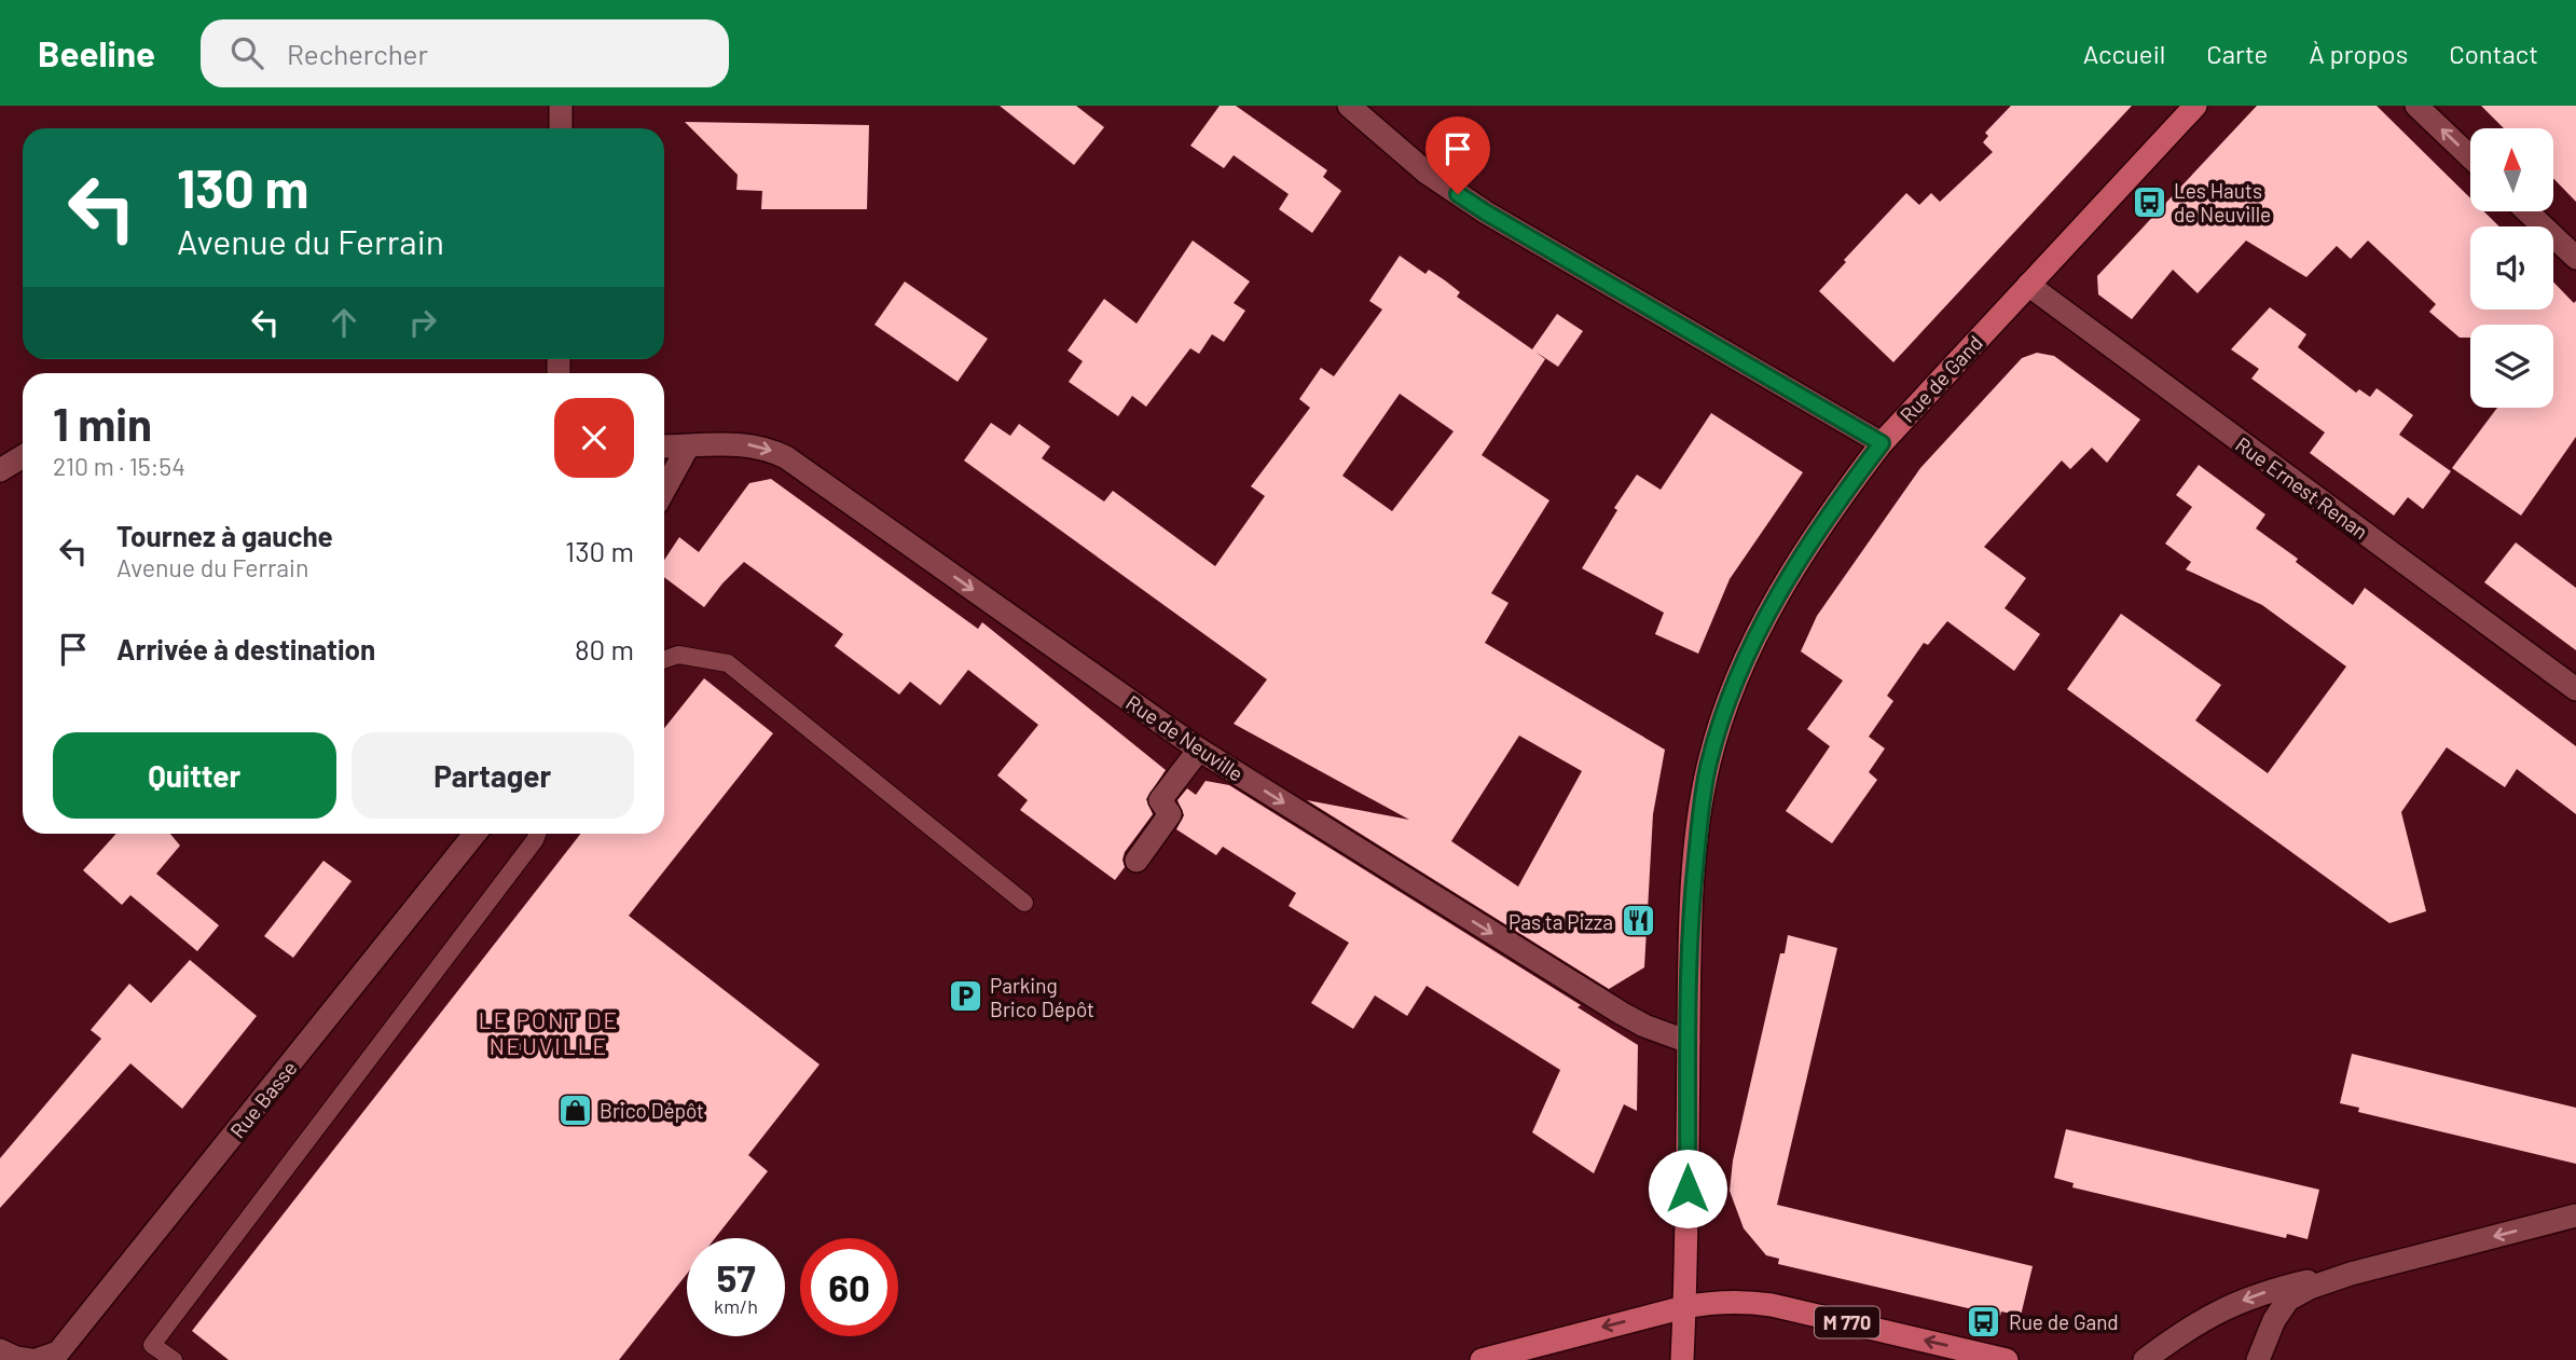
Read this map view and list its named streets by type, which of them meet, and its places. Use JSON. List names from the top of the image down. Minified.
{"streets":{"main road":["Rue de Gand","M 770"],"street":["Rue Ernest Renan","Rue de Neuville","Rue Basse"]},"crossings":[["Rue de Gand","Rue Ernest Renan"],["Rue de Gand","Rue de Neuville"],["Rue de Gand","M 770"]],"one_way":["Rue de Neuville"],"districts":["LE PONT DE NEUVILLE"],"places":{"bus stop":["Les Hauts de Neuville","Rue de Gand"],"restaurant":["Pas ta Pizza"],"parking":["Parking Brico Dépôt"],"shop":["Brico Dépôt"]},"north":"top","page":{"header":"Beeline","search":"Rechercher","nav":["Accueil","Carte","À propos","Contact"],"turn":["130 m","Avenue du Ferrain"],"heading":["1 min","210 m · 15:54"],"list":[{"name":"Tournez à gauche","note":"Avenue du Ferrain","value":"130 m"},{"name":"Arrivée à destination","value":"80 m"}],"buttons":["Quitter","Partager"],"speed":"57 km/h","limit":"60"}}
